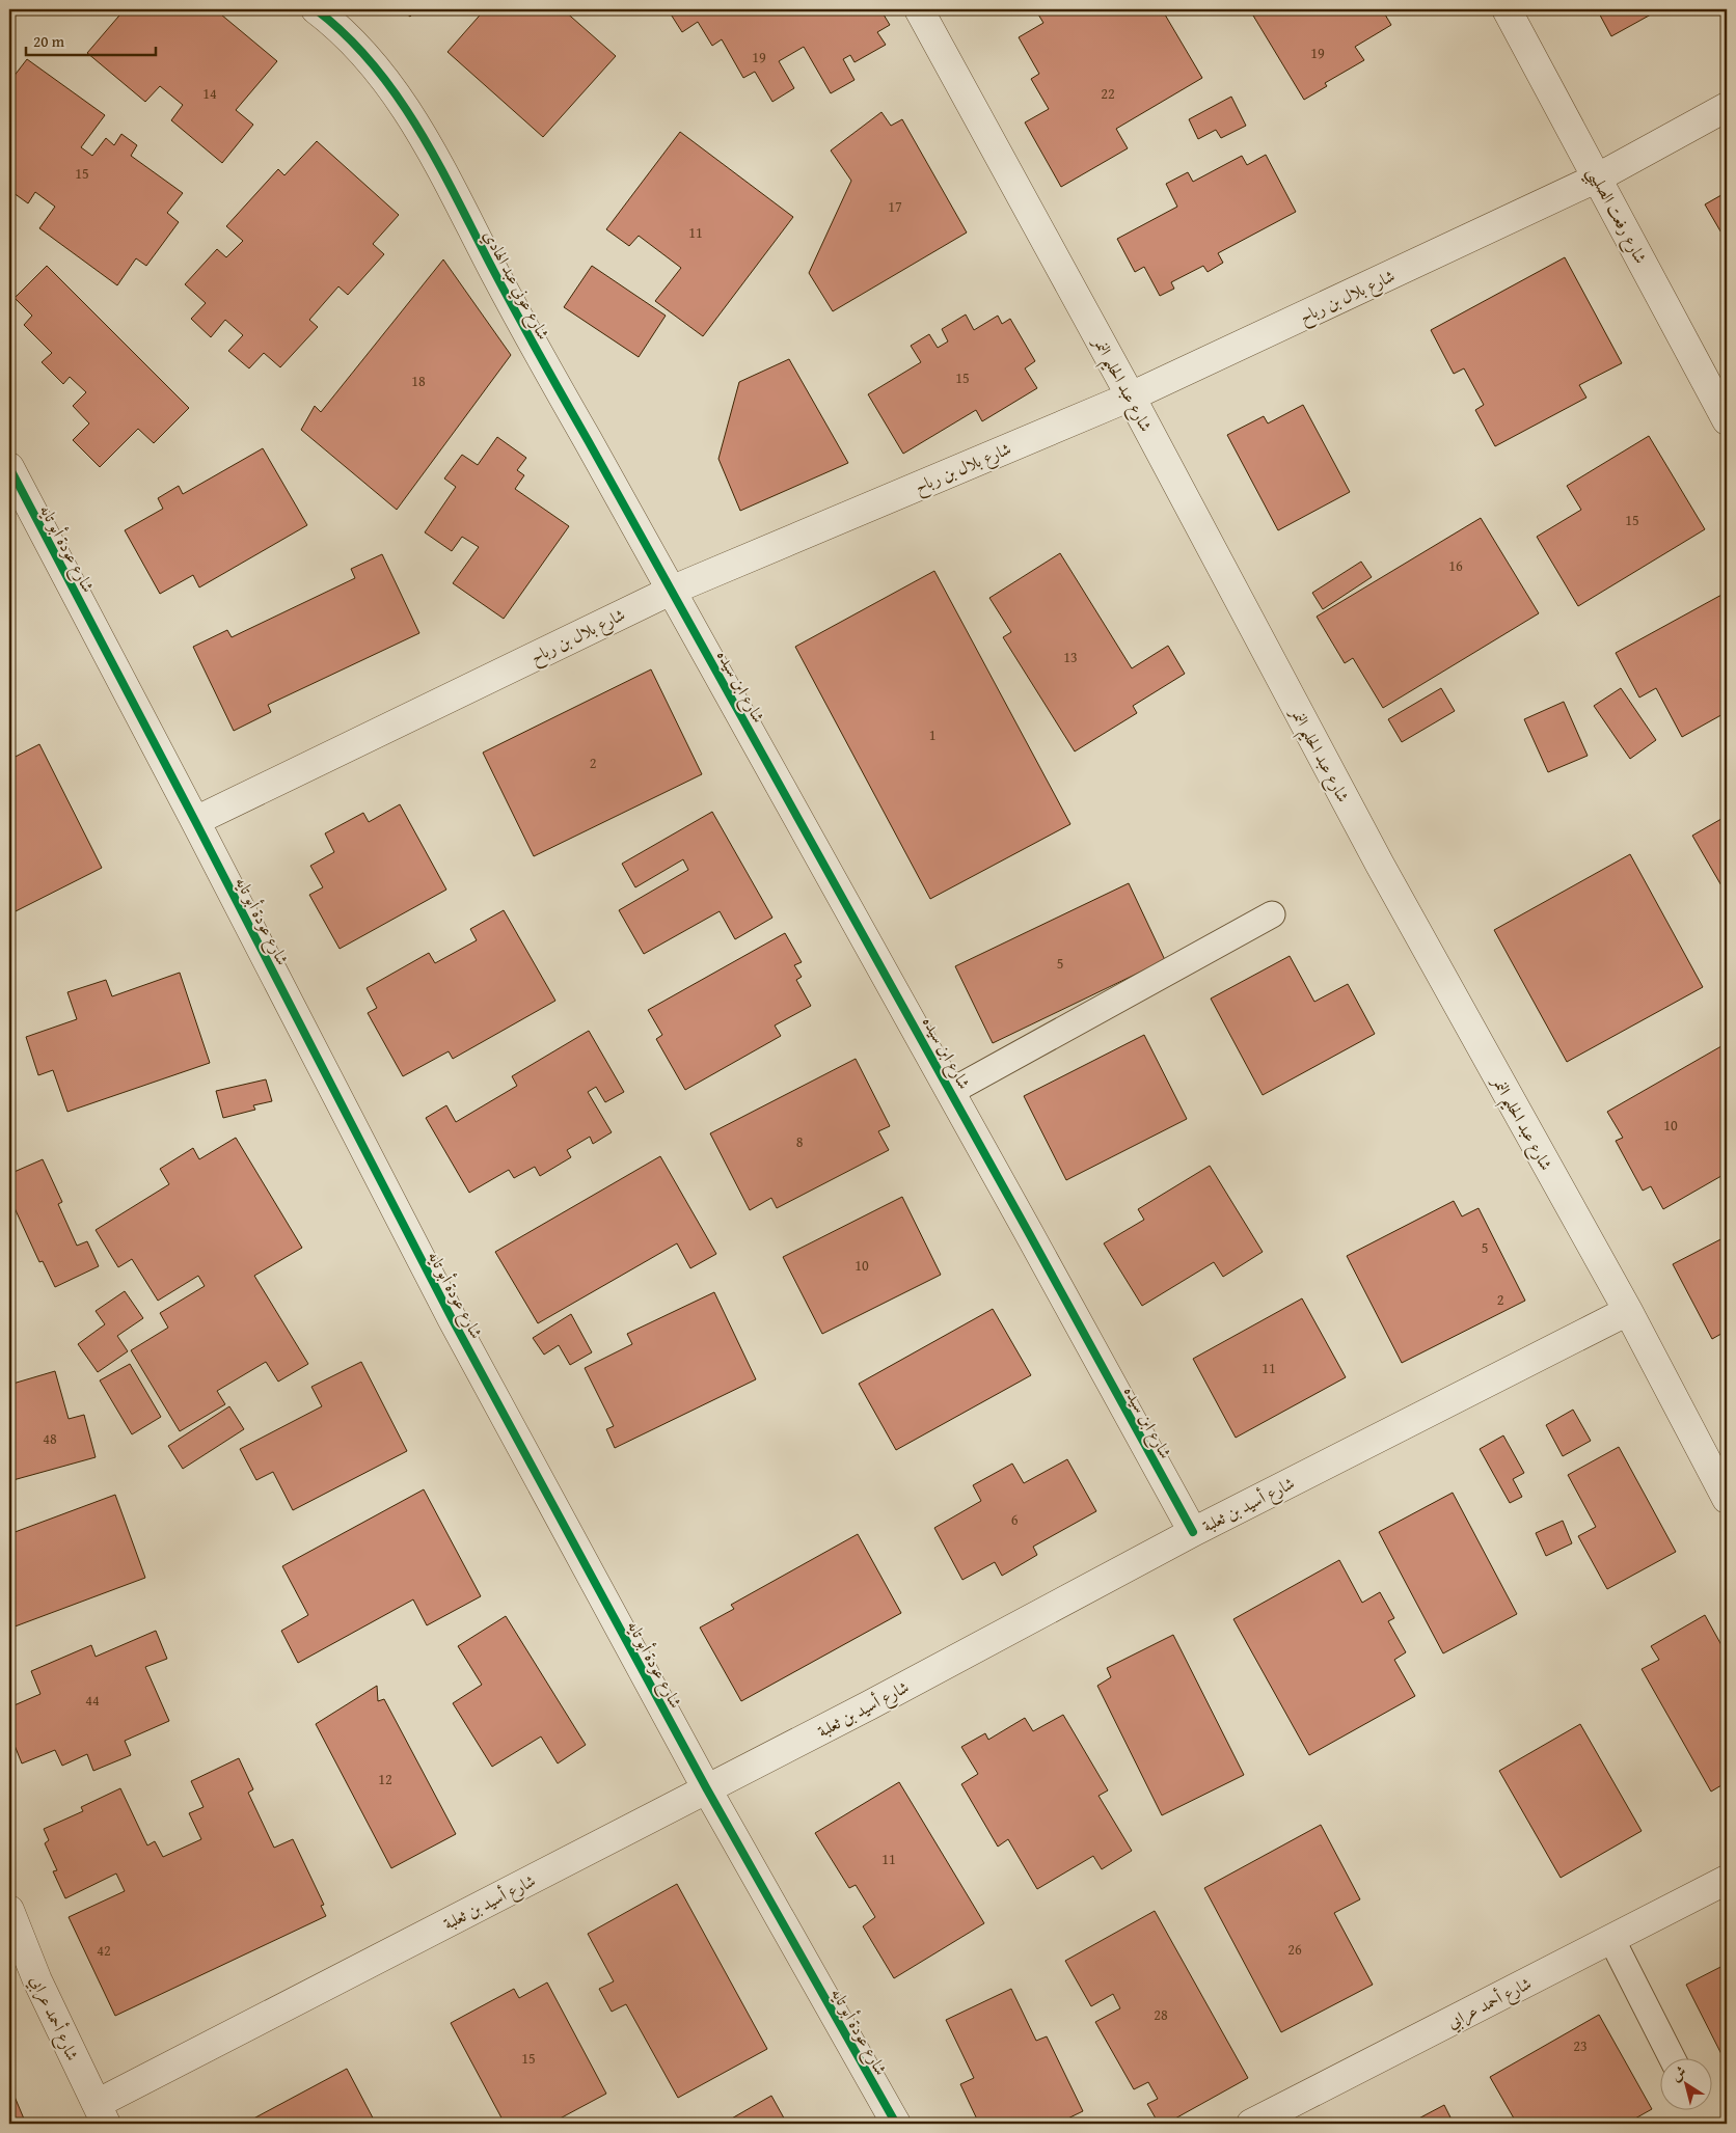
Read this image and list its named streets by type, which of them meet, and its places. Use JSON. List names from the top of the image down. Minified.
{"streets":{"street":["شارع رفعت الصليبي","شارع عوني عبد الهادي","شارع بلال بن رباح","شارع عبد الحليم النمر","شارع عودة أبو تايه","شارع ابن سيده","شارع أسيد بن ثعلبة","شارع أحمد عرابي"]},"crossings":[["شارع رفعت الصليبي","شارع بلال بن رباح"],["شارع عوني عبد الهادي","شارع بلال بن رباح"],["شارع عوني عبد الهادي","شارع ابن سيده"],["شارع بلال بن رباح","شارع عبد الحليم النمر"],["شارع بلال بن رباح","شارع عودة أبو تايه"],["شارع بلال بن رباح","شارع ابن سيده"],["شارع عبد الحليم النمر","شارع أسيد بن ثعلبة"],["شارع عودة أبو تايه","شارع أسيد بن ثعلبة"],["شارع ابن سيده","شارع أسيد بن ثعلبة"],["شارع أسيد بن ثعلبة","شارع أحمد عرابي"]],"house_numbers":["19","19","14","22","15","17","11","15","18","15","16","13","1","2","5","10","8","5","10","2","11","48","6","44","12","11","26","42","28","23","15"],"scale_bar":"20 m","north":"top left"}
